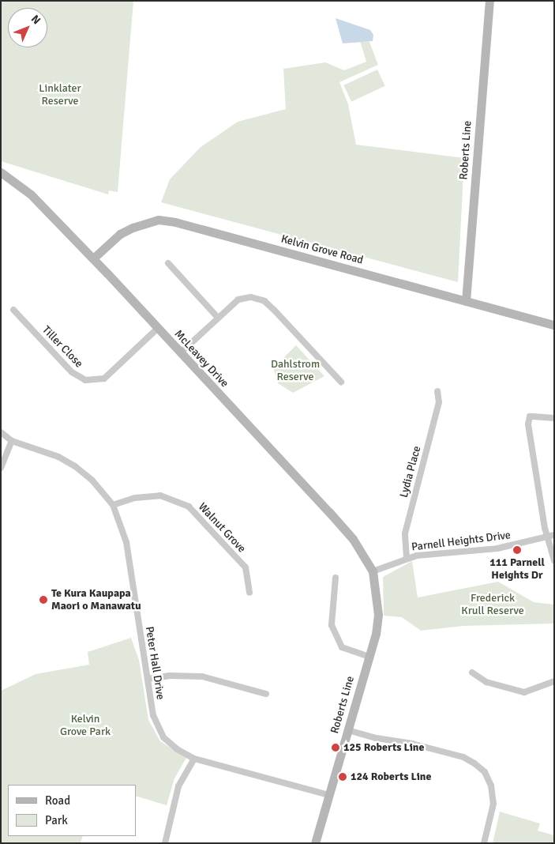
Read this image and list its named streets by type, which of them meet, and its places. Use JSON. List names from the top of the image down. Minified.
{"streets":{"main road":["Roberts Line","Kelvin Grove Road","McLeavey Drive"],"street":["Tiller Close","Lydia Place","Walnut Grove","Parnell Heights Drive","Peter Hall Drive"]},"crossings":[["Roberts Line","Kelvin Grove Road"],["Roberts Line","McLeavey Drive"],["Roberts Line","Parnell Heights Drive"],["Roberts Line","Peter Hall Drive"],["Kelvin Grove Road","McLeavey Drive"],["Tiller Close","McLeavey Drive"],["McLeavey Drive","Parnell Heights Drive"],["Lydia Place","Parnell Heights Drive"],["Walnut Grove","Peter Hall Drive"]],"parks":["Linklater Reserve","Dahlstrom Reserve","Frederick Krull Reserve","Kelvin Grove Park"],"places":["111 Parnell Heights Dr","Te Kura Kaupapa Maori o Manawatu","125 Roberts Line","124 Roberts Line"],"legend":["Road","Park"],"north":"top right"}
